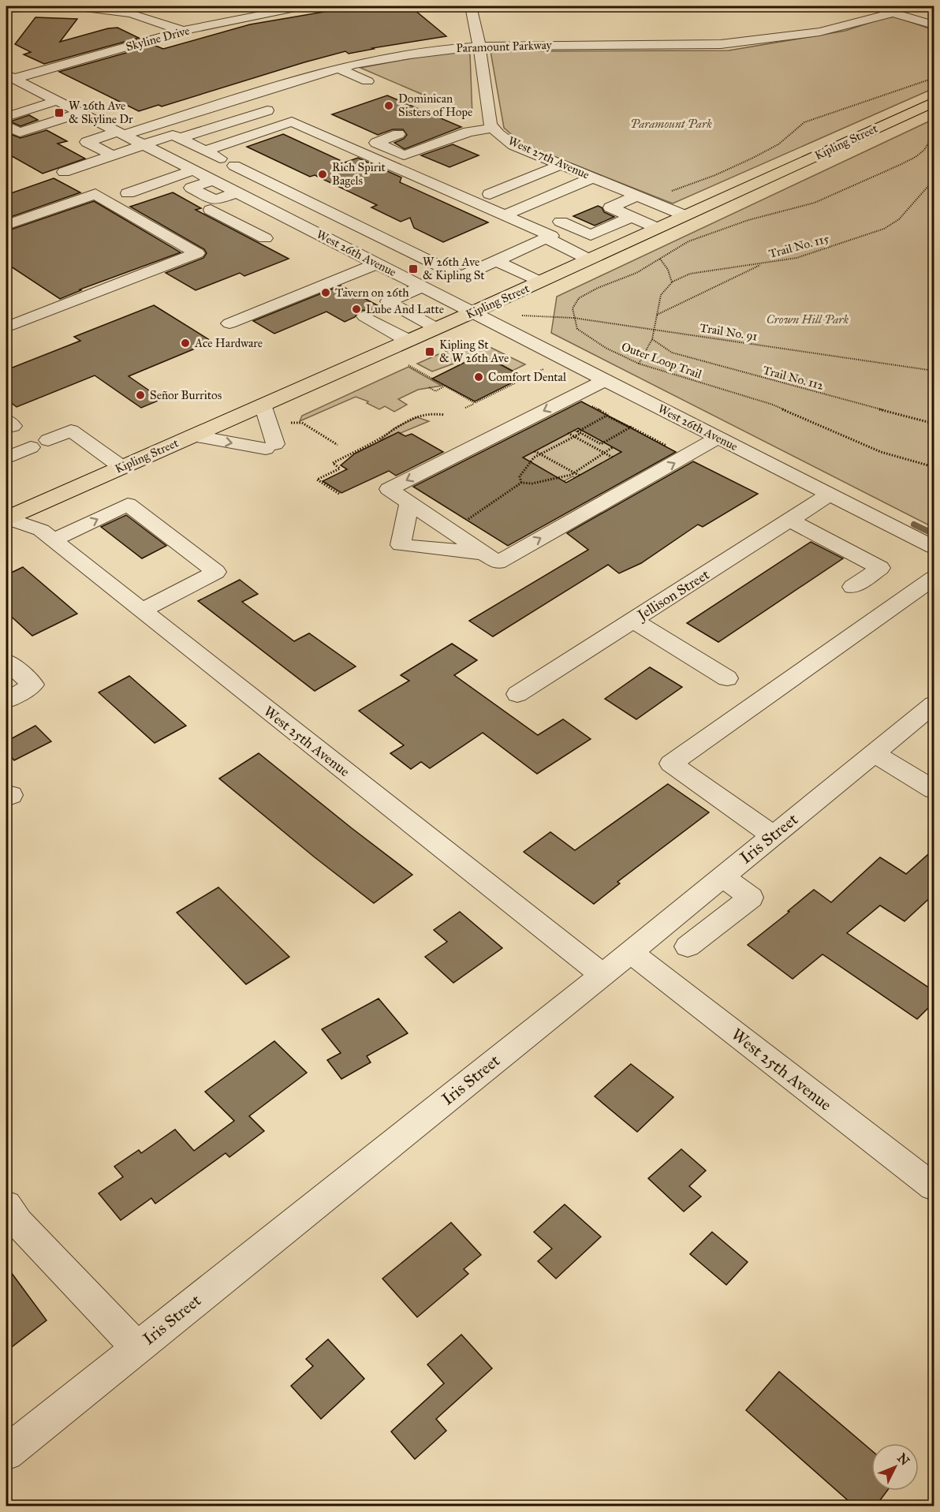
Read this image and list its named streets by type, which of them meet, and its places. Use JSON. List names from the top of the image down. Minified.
{"streets":{"main road":["Kipling Street"],"street":["Skyline Drive","Paramount Parkway","West 27th Avenue","West 26th Avenue","Jellison Street","West 25th Avenue","Iris Street"],"path":["Trail No. 115","Trail No. 91","Outer Loop Trail","Trail No. 112"]},"crossings":[["Skyline Drive","West 26th Avenue"],["Paramount Parkway","West 27th Avenue"],["Paramount Parkway","West 26th Avenue"],["Kipling Street","West 27th Avenue"],["Kipling Street","West 26th Avenue"],["Kipling Street","West 25th Avenue"],["West 26th Avenue","Jellison Street"],["Trail No. 91","Outer Loop Trail"],["West 25th Avenue","Iris Street"]],"parks":["Paramount Park","Crown Hill Park"],"places":{"other":["Dominican Sisters of Hope","Rich Spirit Bagels","Tavern on 26th","Lube And Latte","Ace Hardware","Comfort Dental","Señor Burritos"],"transit":["W 26th Ave & Skyline Dr","W 26th Ave & Kipling St","Kipling St & W 26th Ave"]},"north":"top right"}
